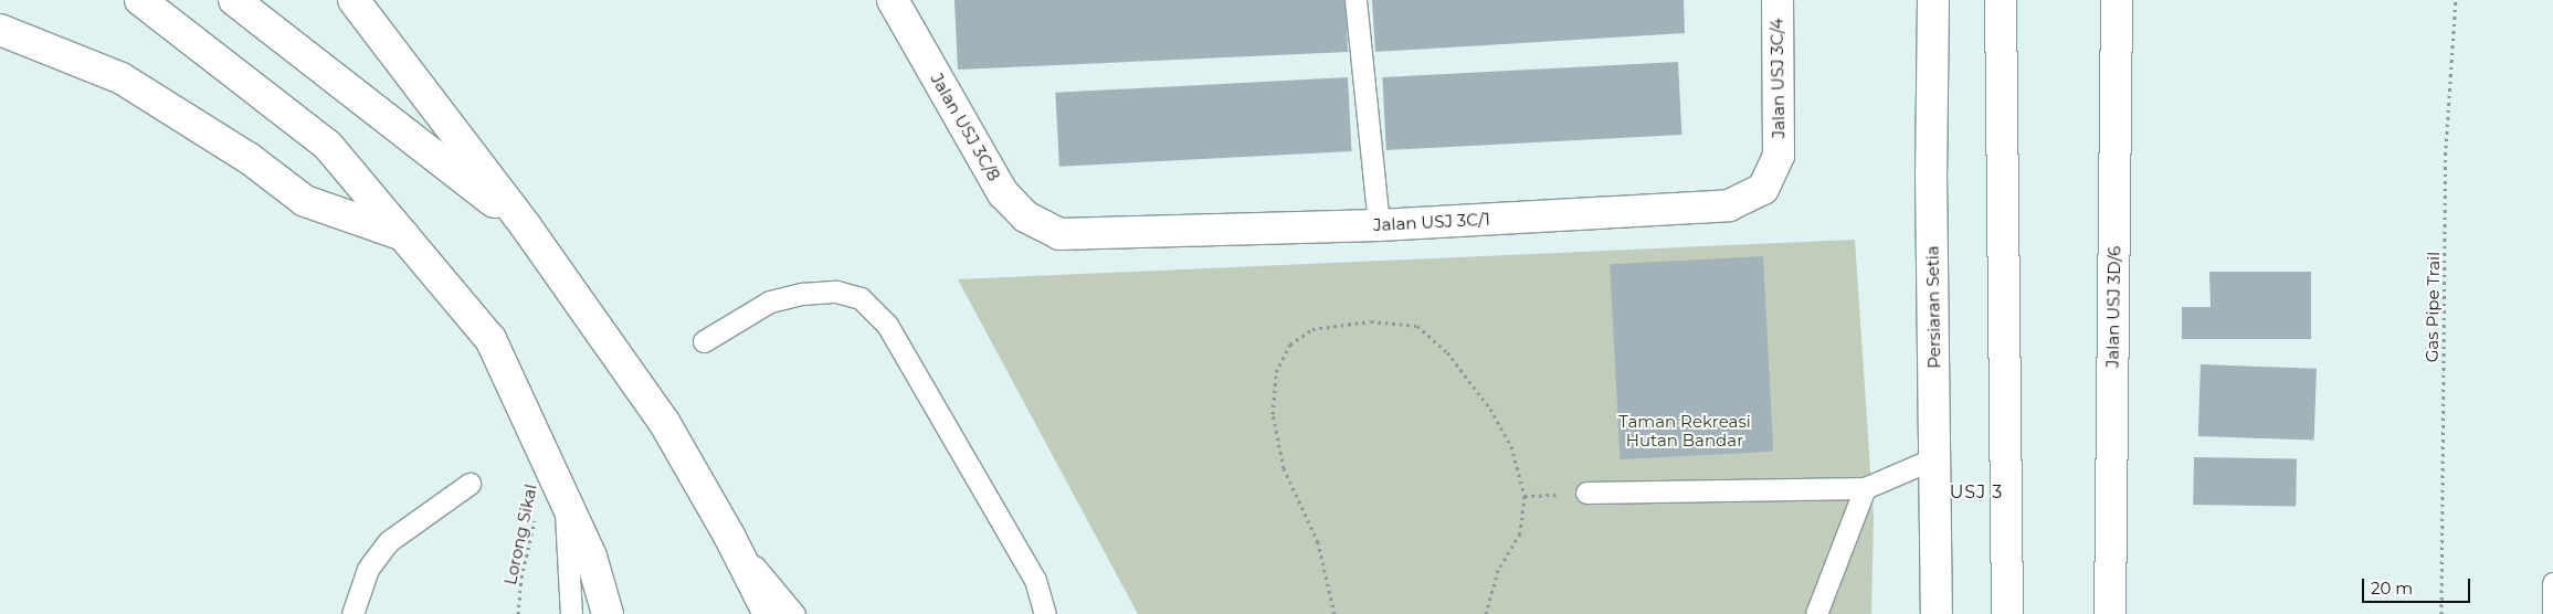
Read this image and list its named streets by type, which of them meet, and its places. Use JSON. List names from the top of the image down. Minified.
{"streets":{"main road":["Jalan USJ 3C/4","Jalan USJ 3C/8","Jalan USJ 3C/1","Persiaran Setia","Jalan USJ 3D/6"],"path":["Gas Pipe Trail","Lorong Sikal"]},"crossings":[["Jalan USJ 3C/4","Jalan USJ 3C/1"],["Jalan USJ 3C/8","Jalan USJ 3C/1"]],"districts":["USJ 3"],"parks":["Taman Rekreasi Hutan Bandar"],"scale_bar":"20 m"}
